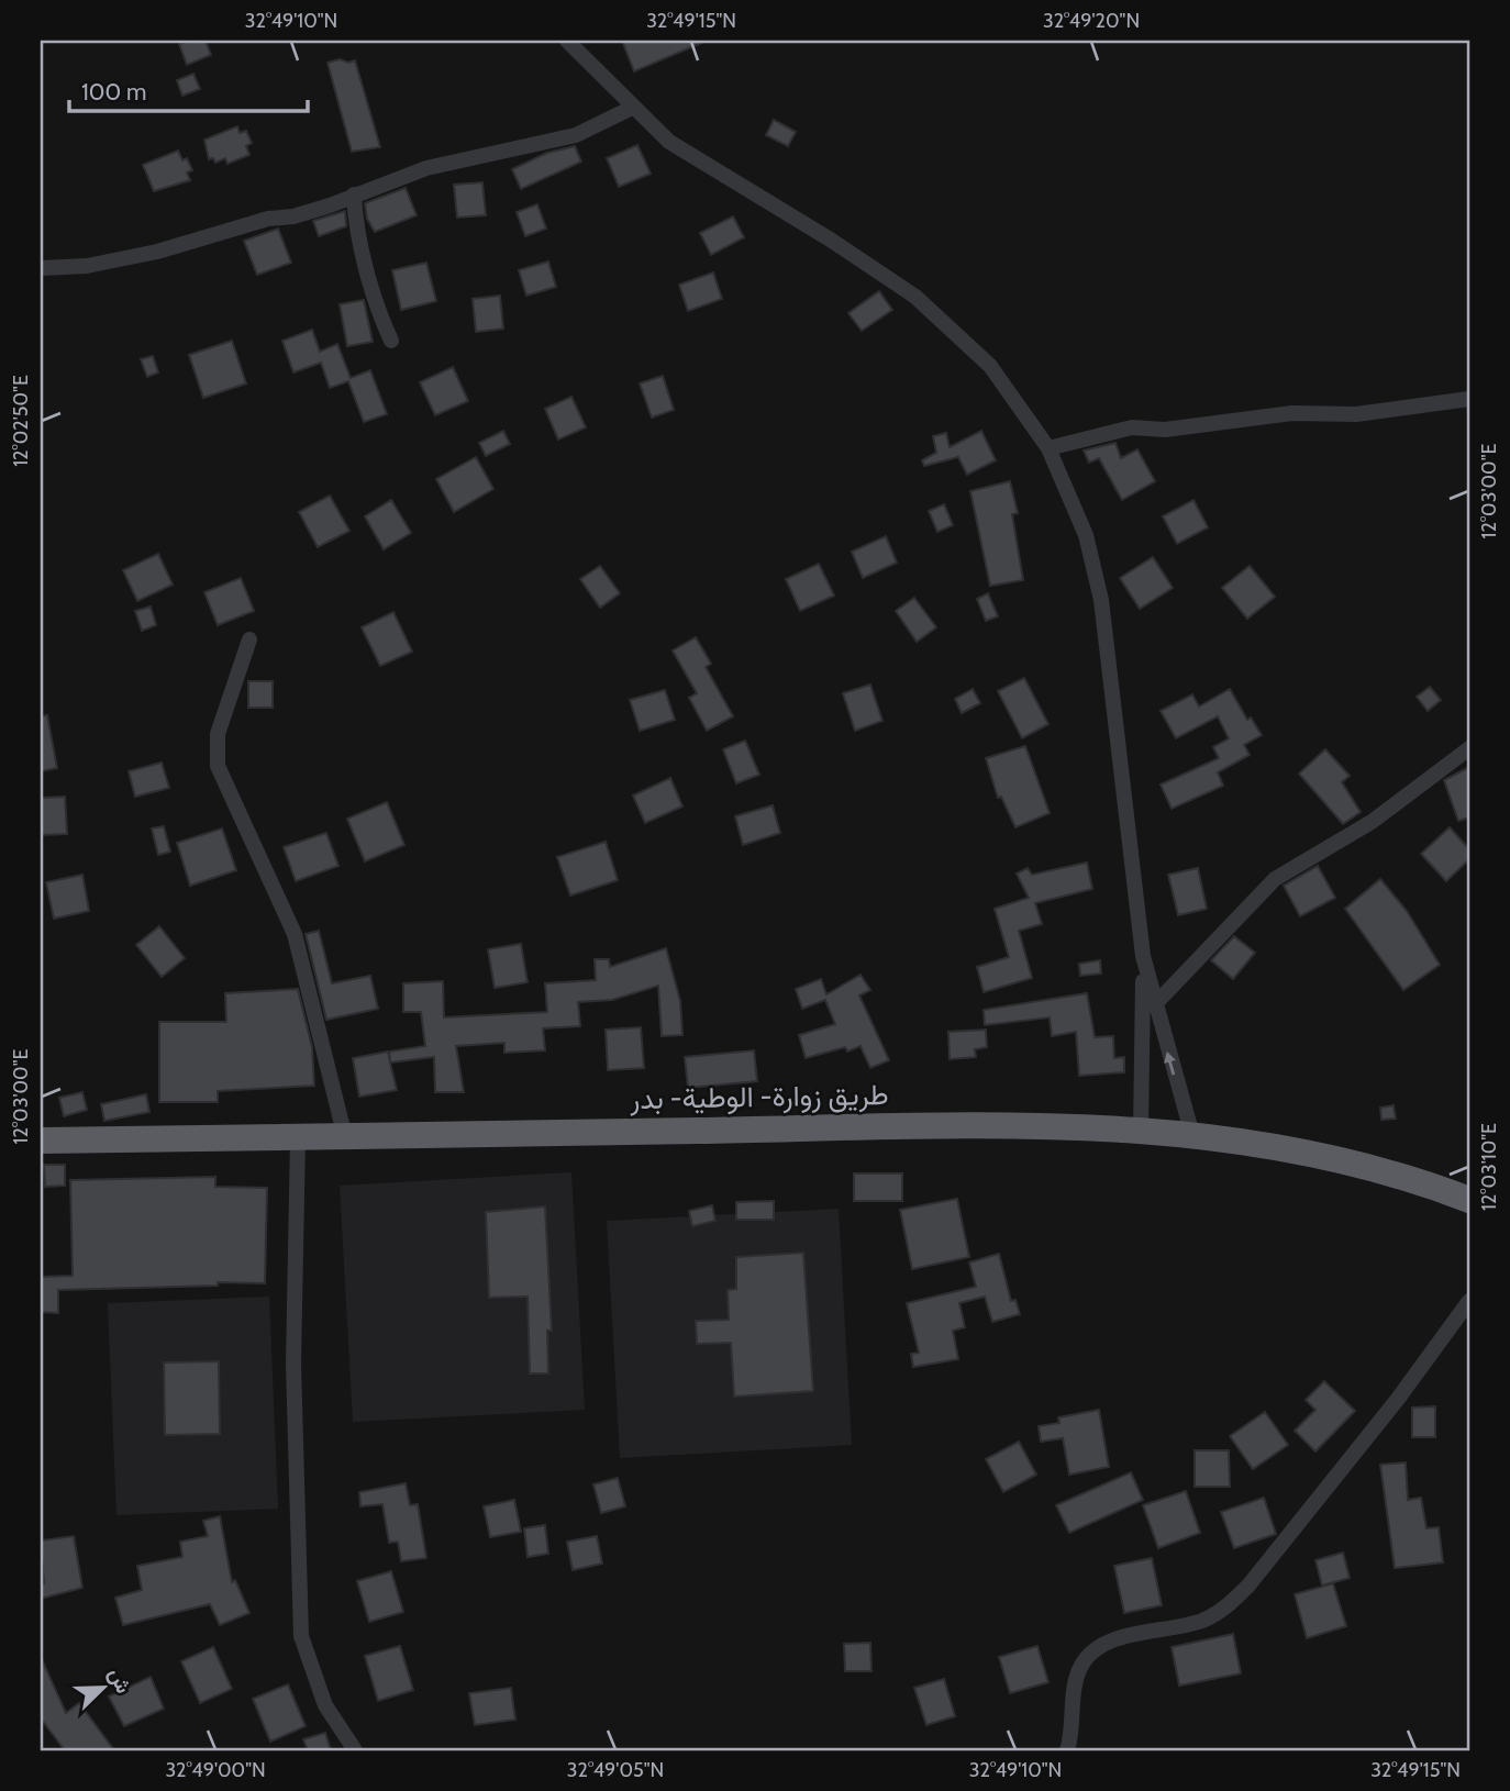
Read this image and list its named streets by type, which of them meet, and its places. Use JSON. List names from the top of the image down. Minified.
{"streets":{"highway":["طريق زوارة- الوطية- بدر"]},"scale_bar":"100 m","north":"top right","coordinates":["32°49'10\"N","32°49'15\"N","32°49'20\"N","12°02'50\"E","12°03'00\"E","12°03'10\"E","32°49'00\"N","32°49'05\"N"]}
